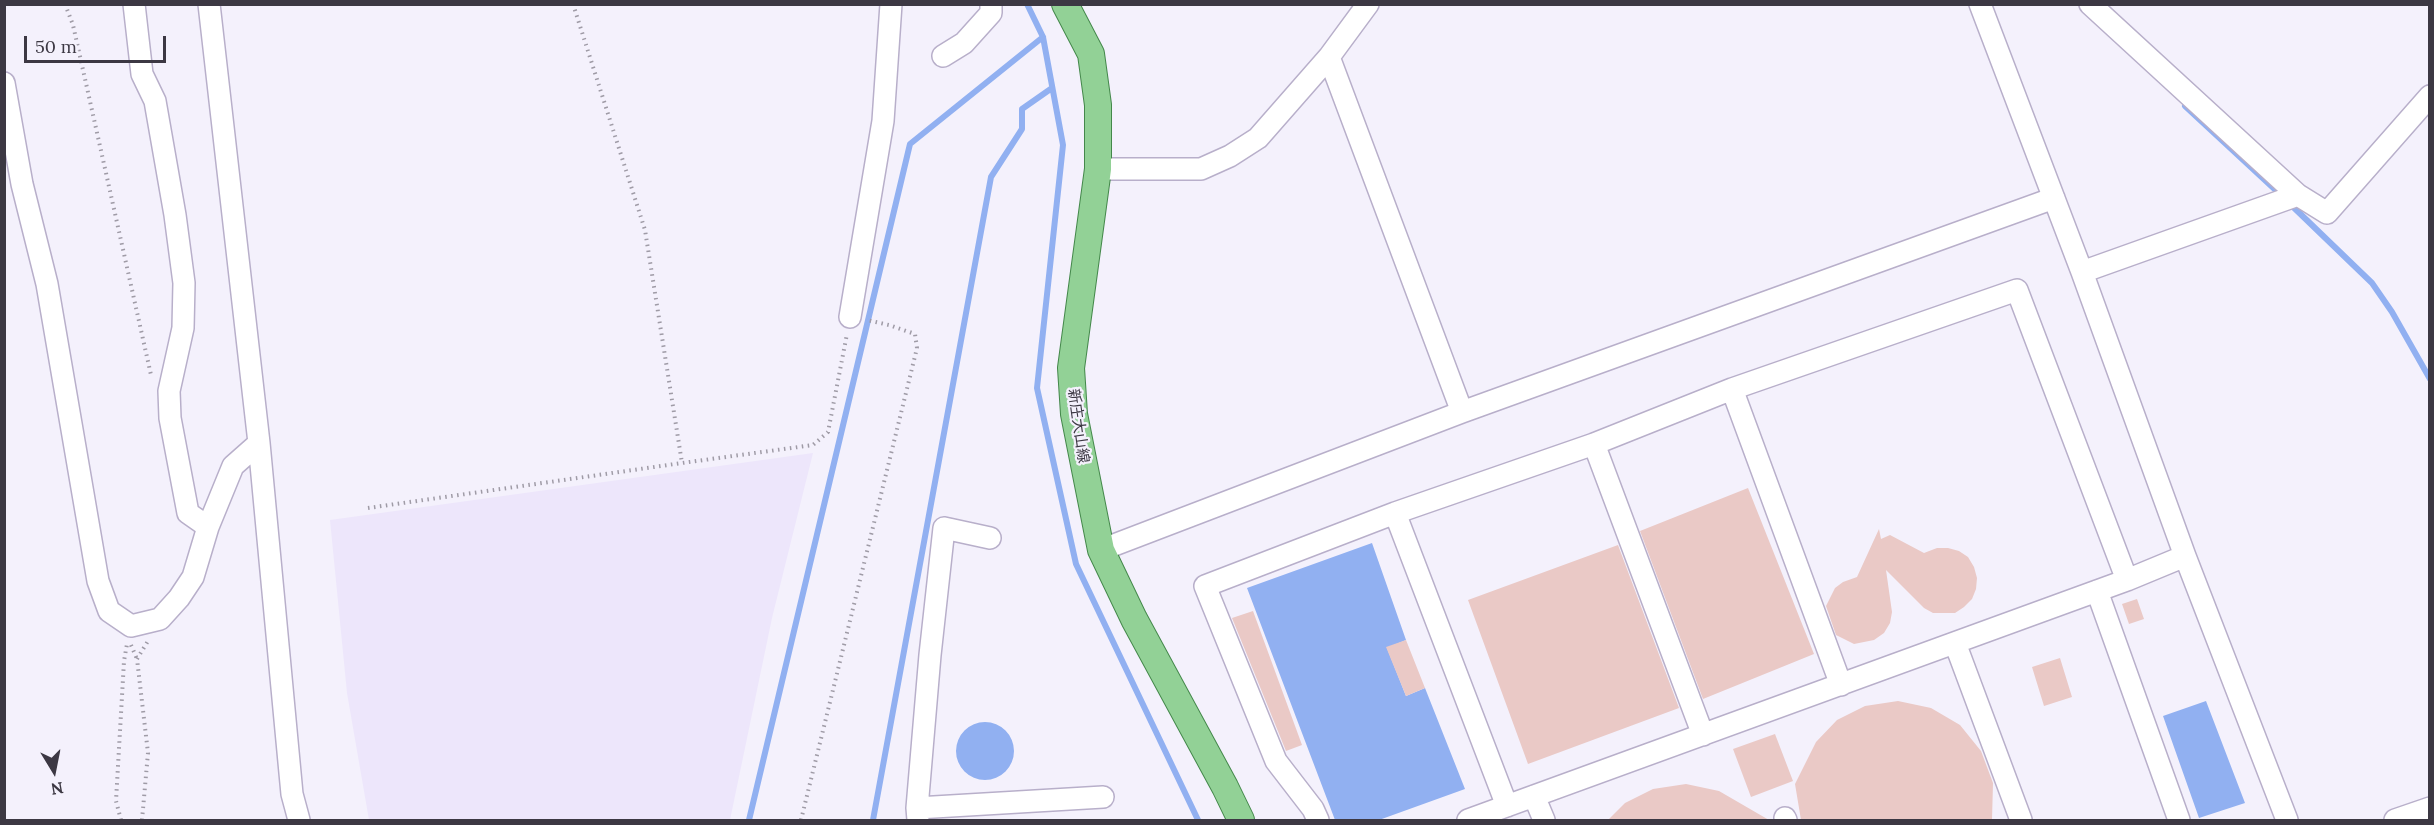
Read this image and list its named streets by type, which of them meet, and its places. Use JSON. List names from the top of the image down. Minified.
{"streets":{"main road":["新庄大山線"]},"scale_bar":"50 m","north":"bottom"}
